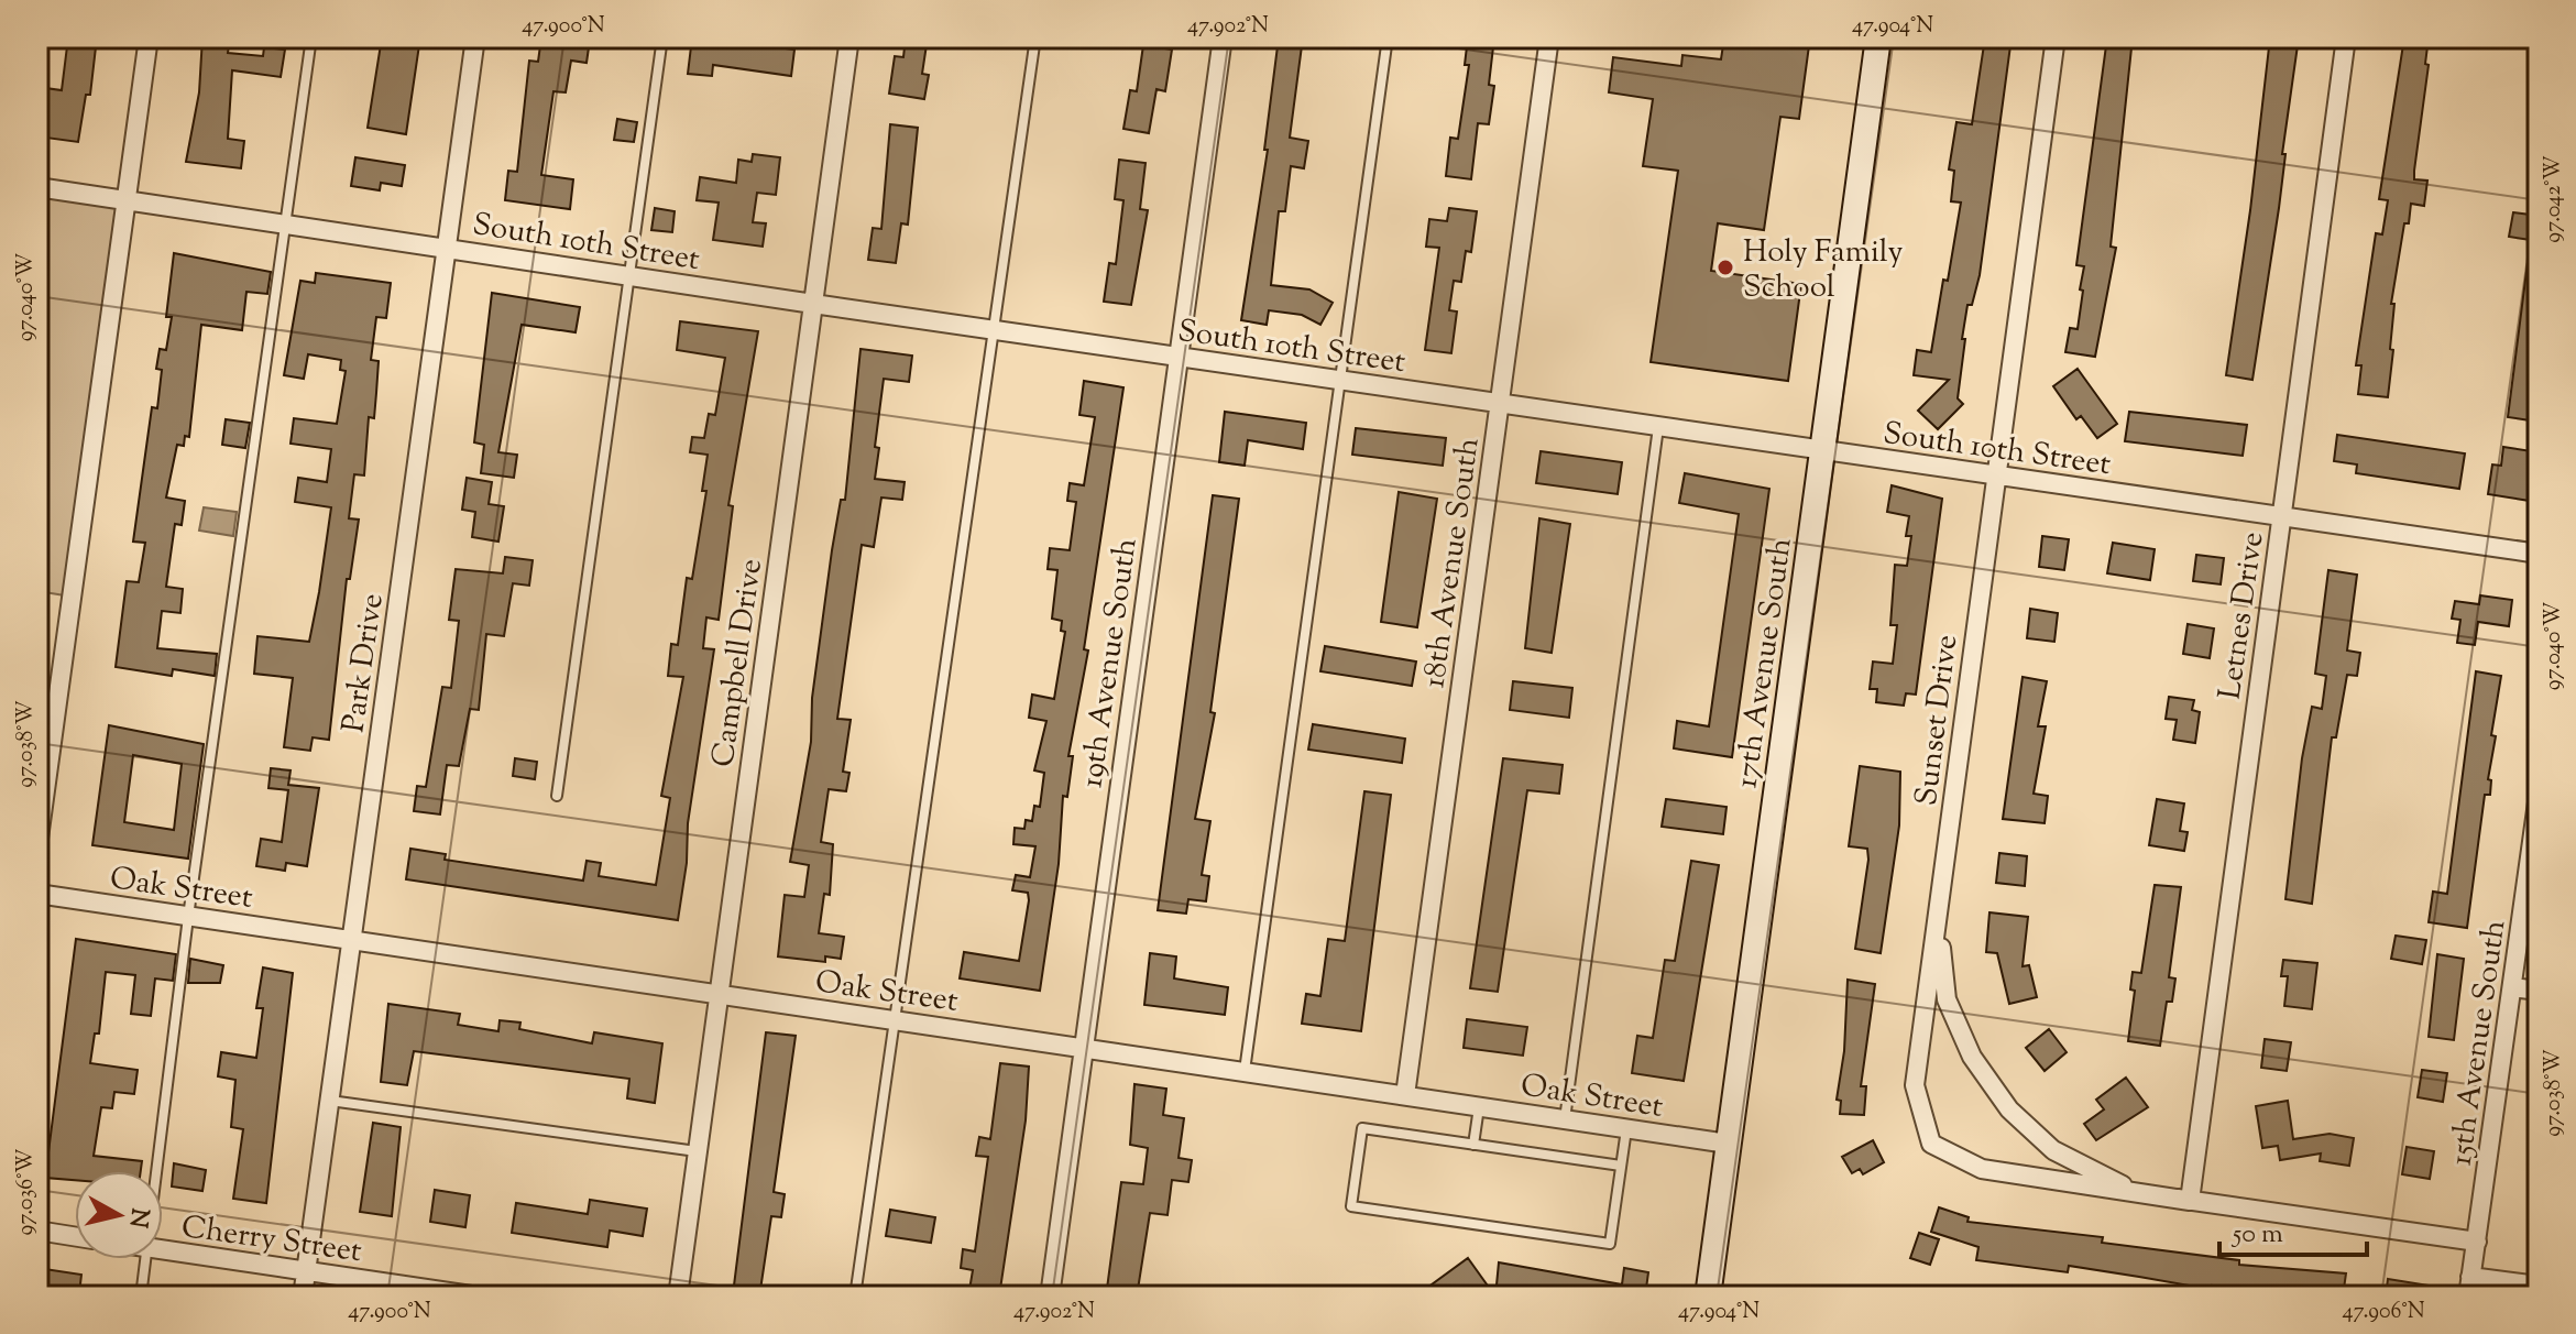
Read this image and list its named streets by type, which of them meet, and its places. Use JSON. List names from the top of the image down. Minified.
{"streets":{"street":["South 10th Street","18th Avenue South","Letnes Drive","Park Drive","Campbell Drive","19th Avenue South","17th Avenue South","Sunset Drive","Oak Street","15th Avenue South","Cherry Street"]},"crossings":[["South 10th Street","18th Avenue South"],["South 10th Street","Letnes Drive"],["South 10th Street","Park Drive"],["South 10th Street","Campbell Drive"],["South 10th Street","19th Avenue South"],["South 10th Street","17th Avenue South"],["South 10th Street","Sunset Drive"],["18th Avenue South","Oak Street"],["Letnes Drive","Sunset Drive"],["Park Drive","Oak Street"],["Park Drive","Cherry Street"],["Campbell Drive","Oak Street"],["19th Avenue South","Oak Street"],["17th Avenue South","Oak Street"]],"places":["Holy Family School"],"scale_bar":"50 m","north":"right","coordinates":["47.900°N","47.902°N","47.904°N","97.042°W","97.040°W","97.038°W","97.036°W","47.906°N"]}
